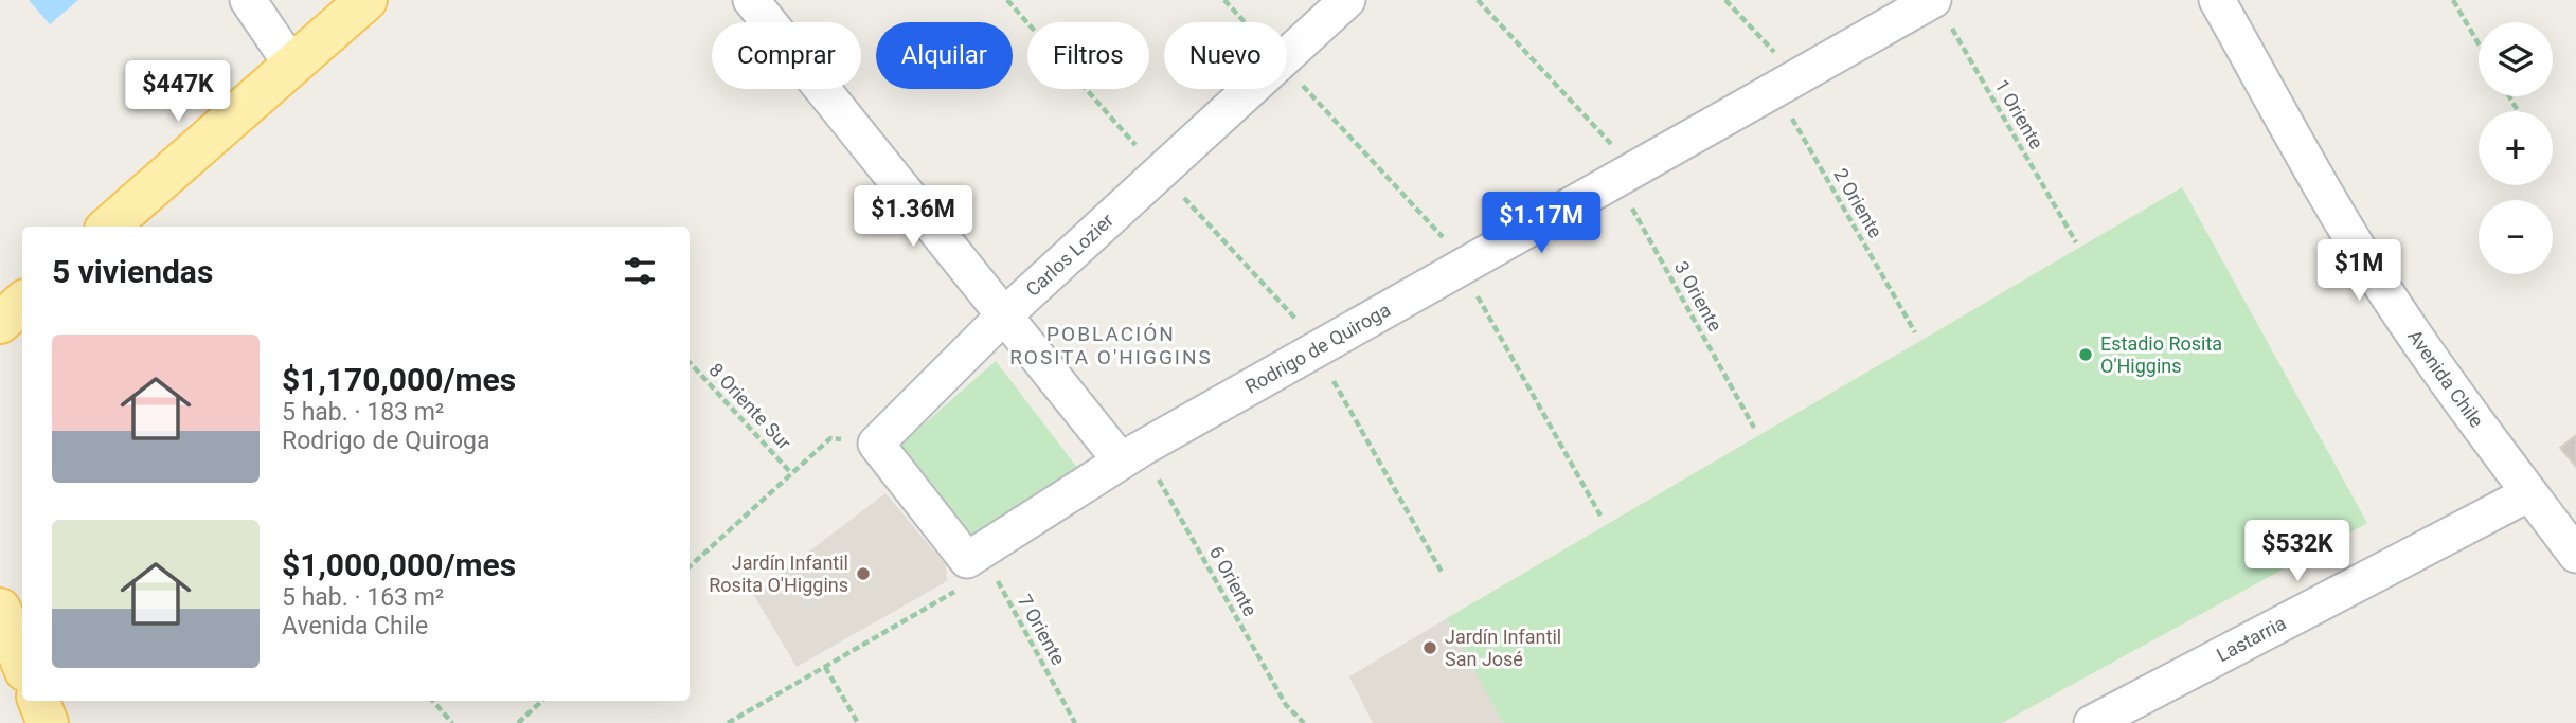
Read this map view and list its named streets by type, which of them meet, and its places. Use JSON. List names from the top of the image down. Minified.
{"streets":{"street":["Carlos Lozier","Rodrigo de Quiroga","Avenida Chile","Lastarria"],"path":["1 Oriente","2 Oriente","3 Oriente","8 Oriente Sur","6 Oriente","7 Oriente"]},"crossings":[["1 Oriente","Rodrigo de Quiroga"],["2 Oriente","Rodrigo de Quiroga"],["3 Oriente","Rodrigo de Quiroga"],["Rodrigo de Quiroga","6 Oriente"],["Rodrigo de Quiroga","7 Oriente"],["Avenida Chile","Lastarria"]],"districts":["POBLACIÓN ROSITA O'HIGGINS"],"places":["Estadio Rosita O'Higgins","Jardín Infantil Rosita O'Higgins","Jardín Infantil San José"],"page":{"map_buttons":["+","−"],"chip":["Comprar","Alquilar","Filtros","Nuevo"],"price":["$447K","$1.36M","$1.17M","$1M","$532K"],"heading":"5 viviendas","list":[{"name":"$1,170,000/mes","note":"5 hab. · 183 m² · Rodrigo de Quiroga"},{"name":"$1,000,000/mes","note":"5 hab. · 163 m² · Avenida Chile"}]}}
